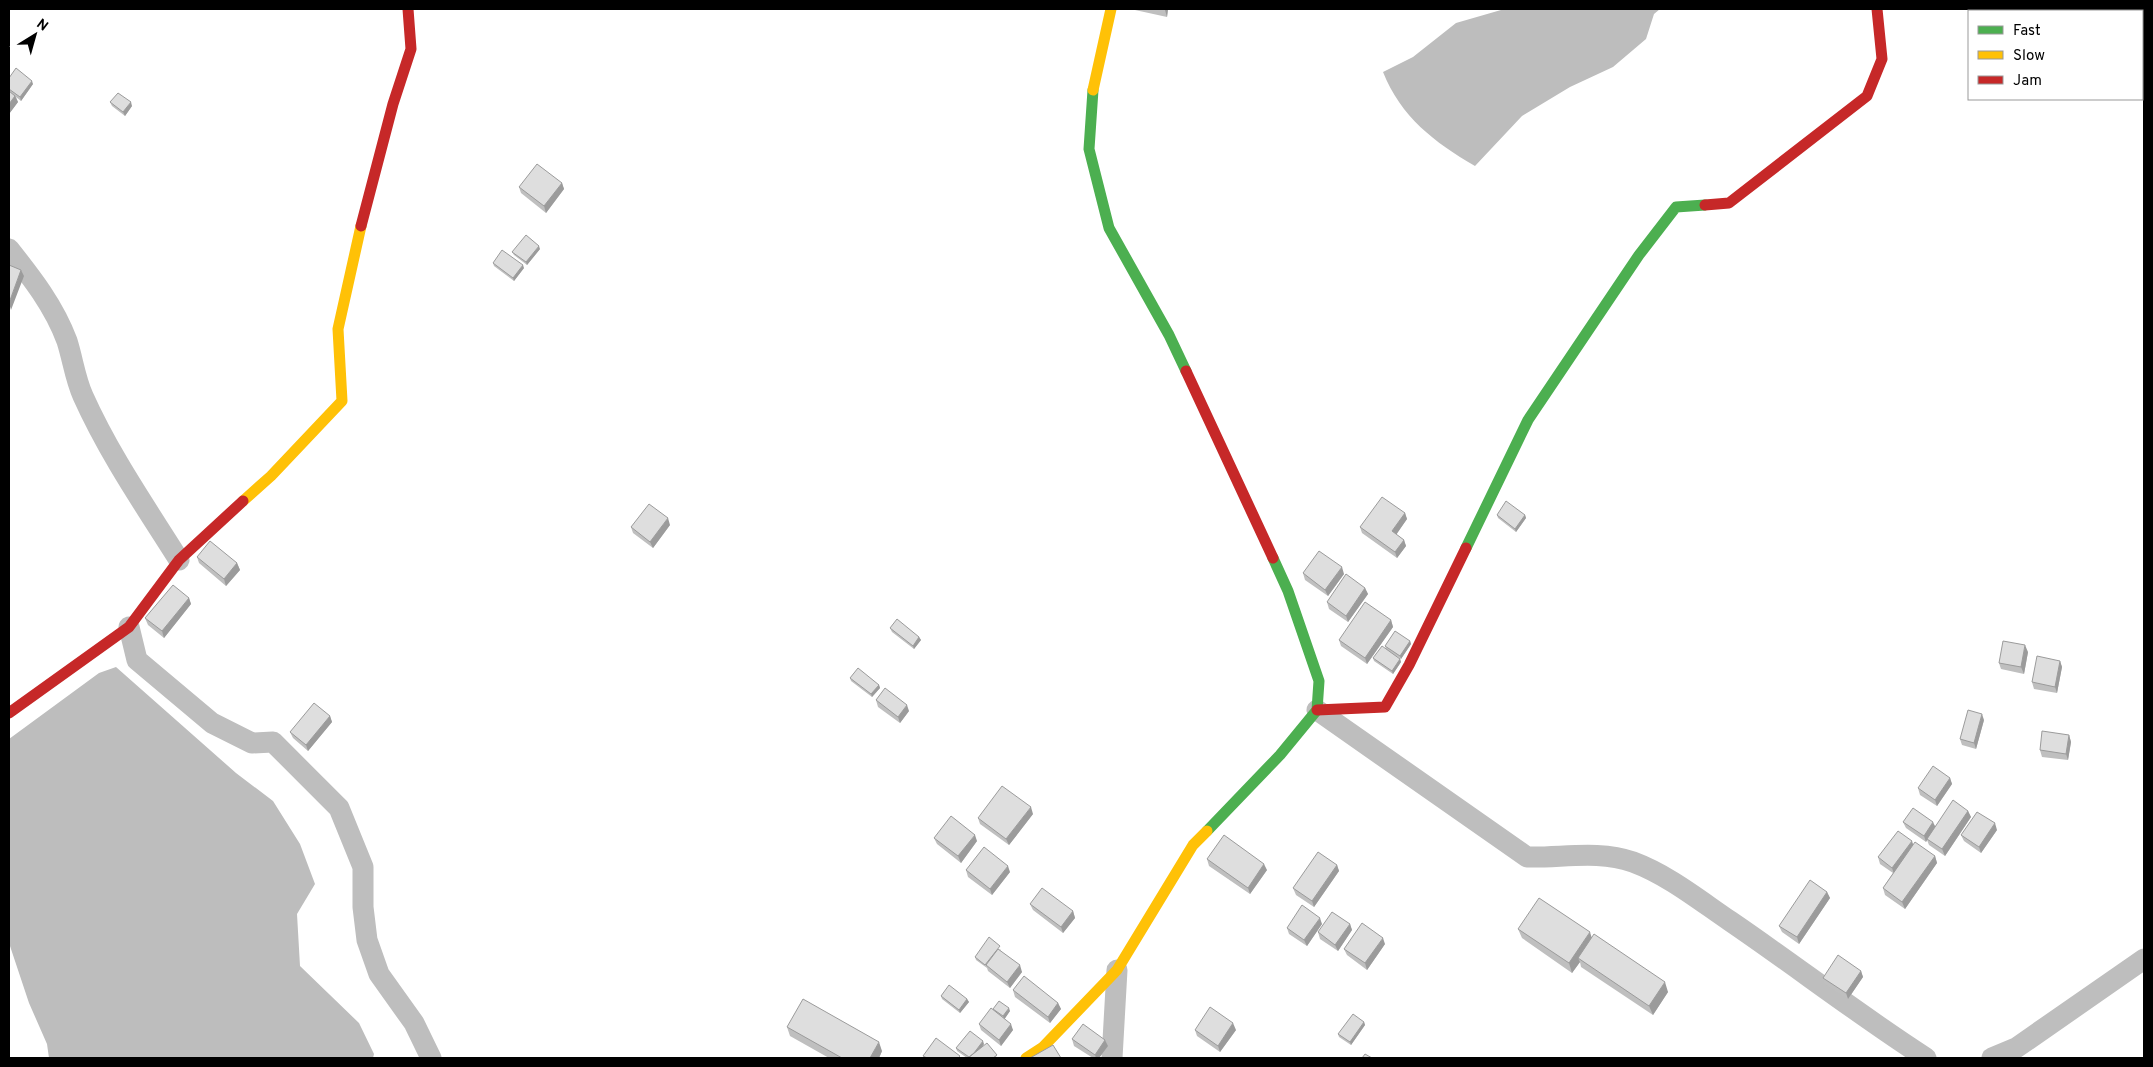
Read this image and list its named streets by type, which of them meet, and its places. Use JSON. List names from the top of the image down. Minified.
{"legend":["Fast","Slow","Jam"],"north":"top right"}
